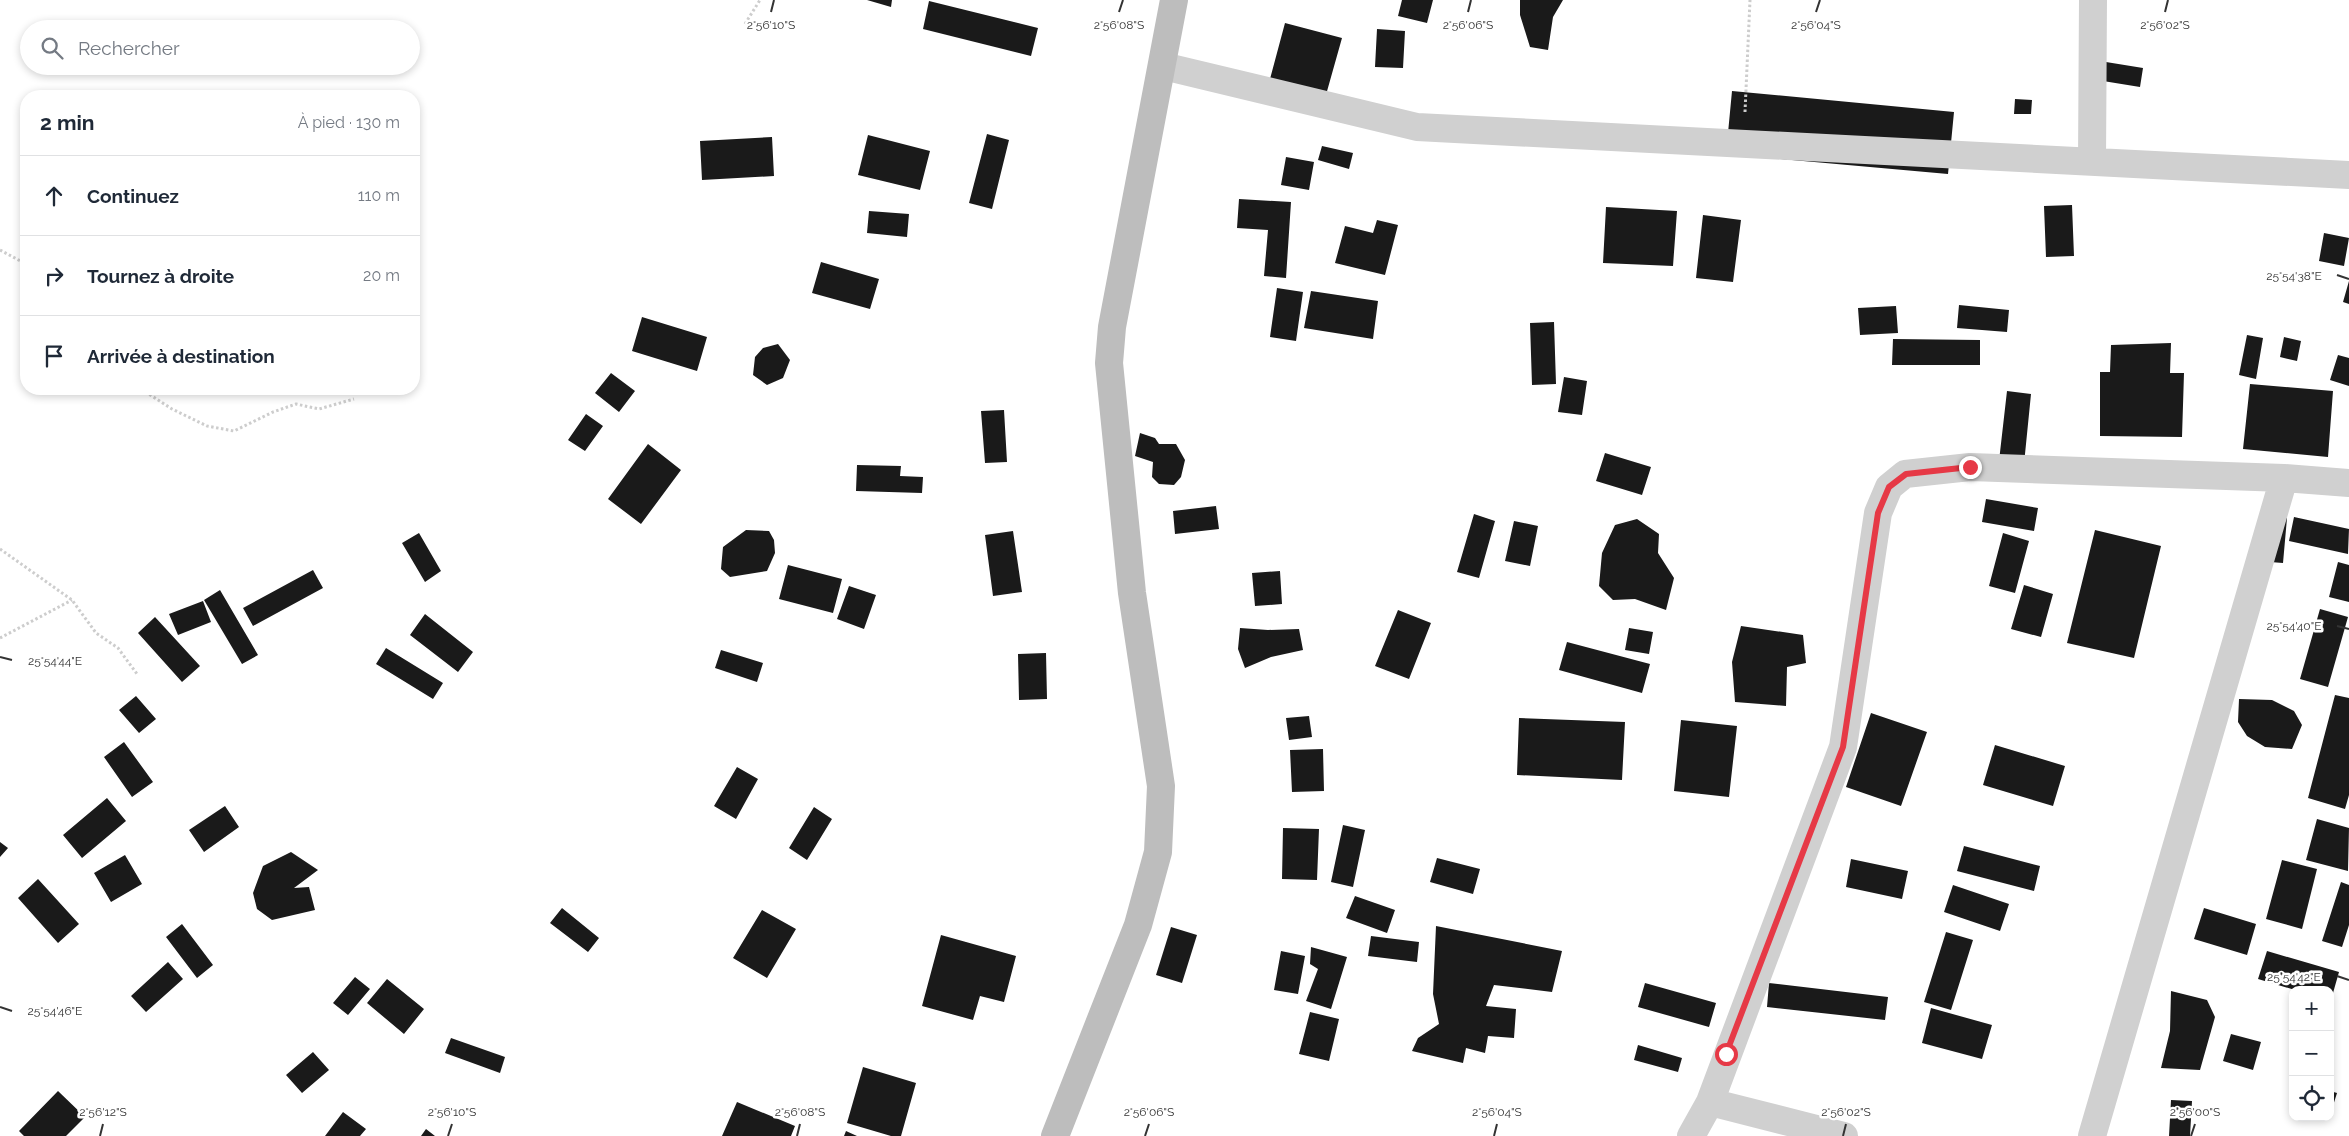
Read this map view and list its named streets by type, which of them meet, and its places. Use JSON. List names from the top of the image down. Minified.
{"page":{"search":"Rechercher","heading":["2 min","À pied · 130 m"],"list":[["Continuez","110 m"],["Tournez à droite","20 m"],"Arrivée à destination"],"map_buttons":["+","−"]},"coordinates":["2°56'10\"S","2°56'08\"S","2°56'06\"S","2°56'04\"S","2°56'02\"S","25°54'38\"E","25°54'40\"E","25°54'44\"E","25°54'42\"E","25°54'46\"E","2°56'12\"S","2°56'00\"S"]}
